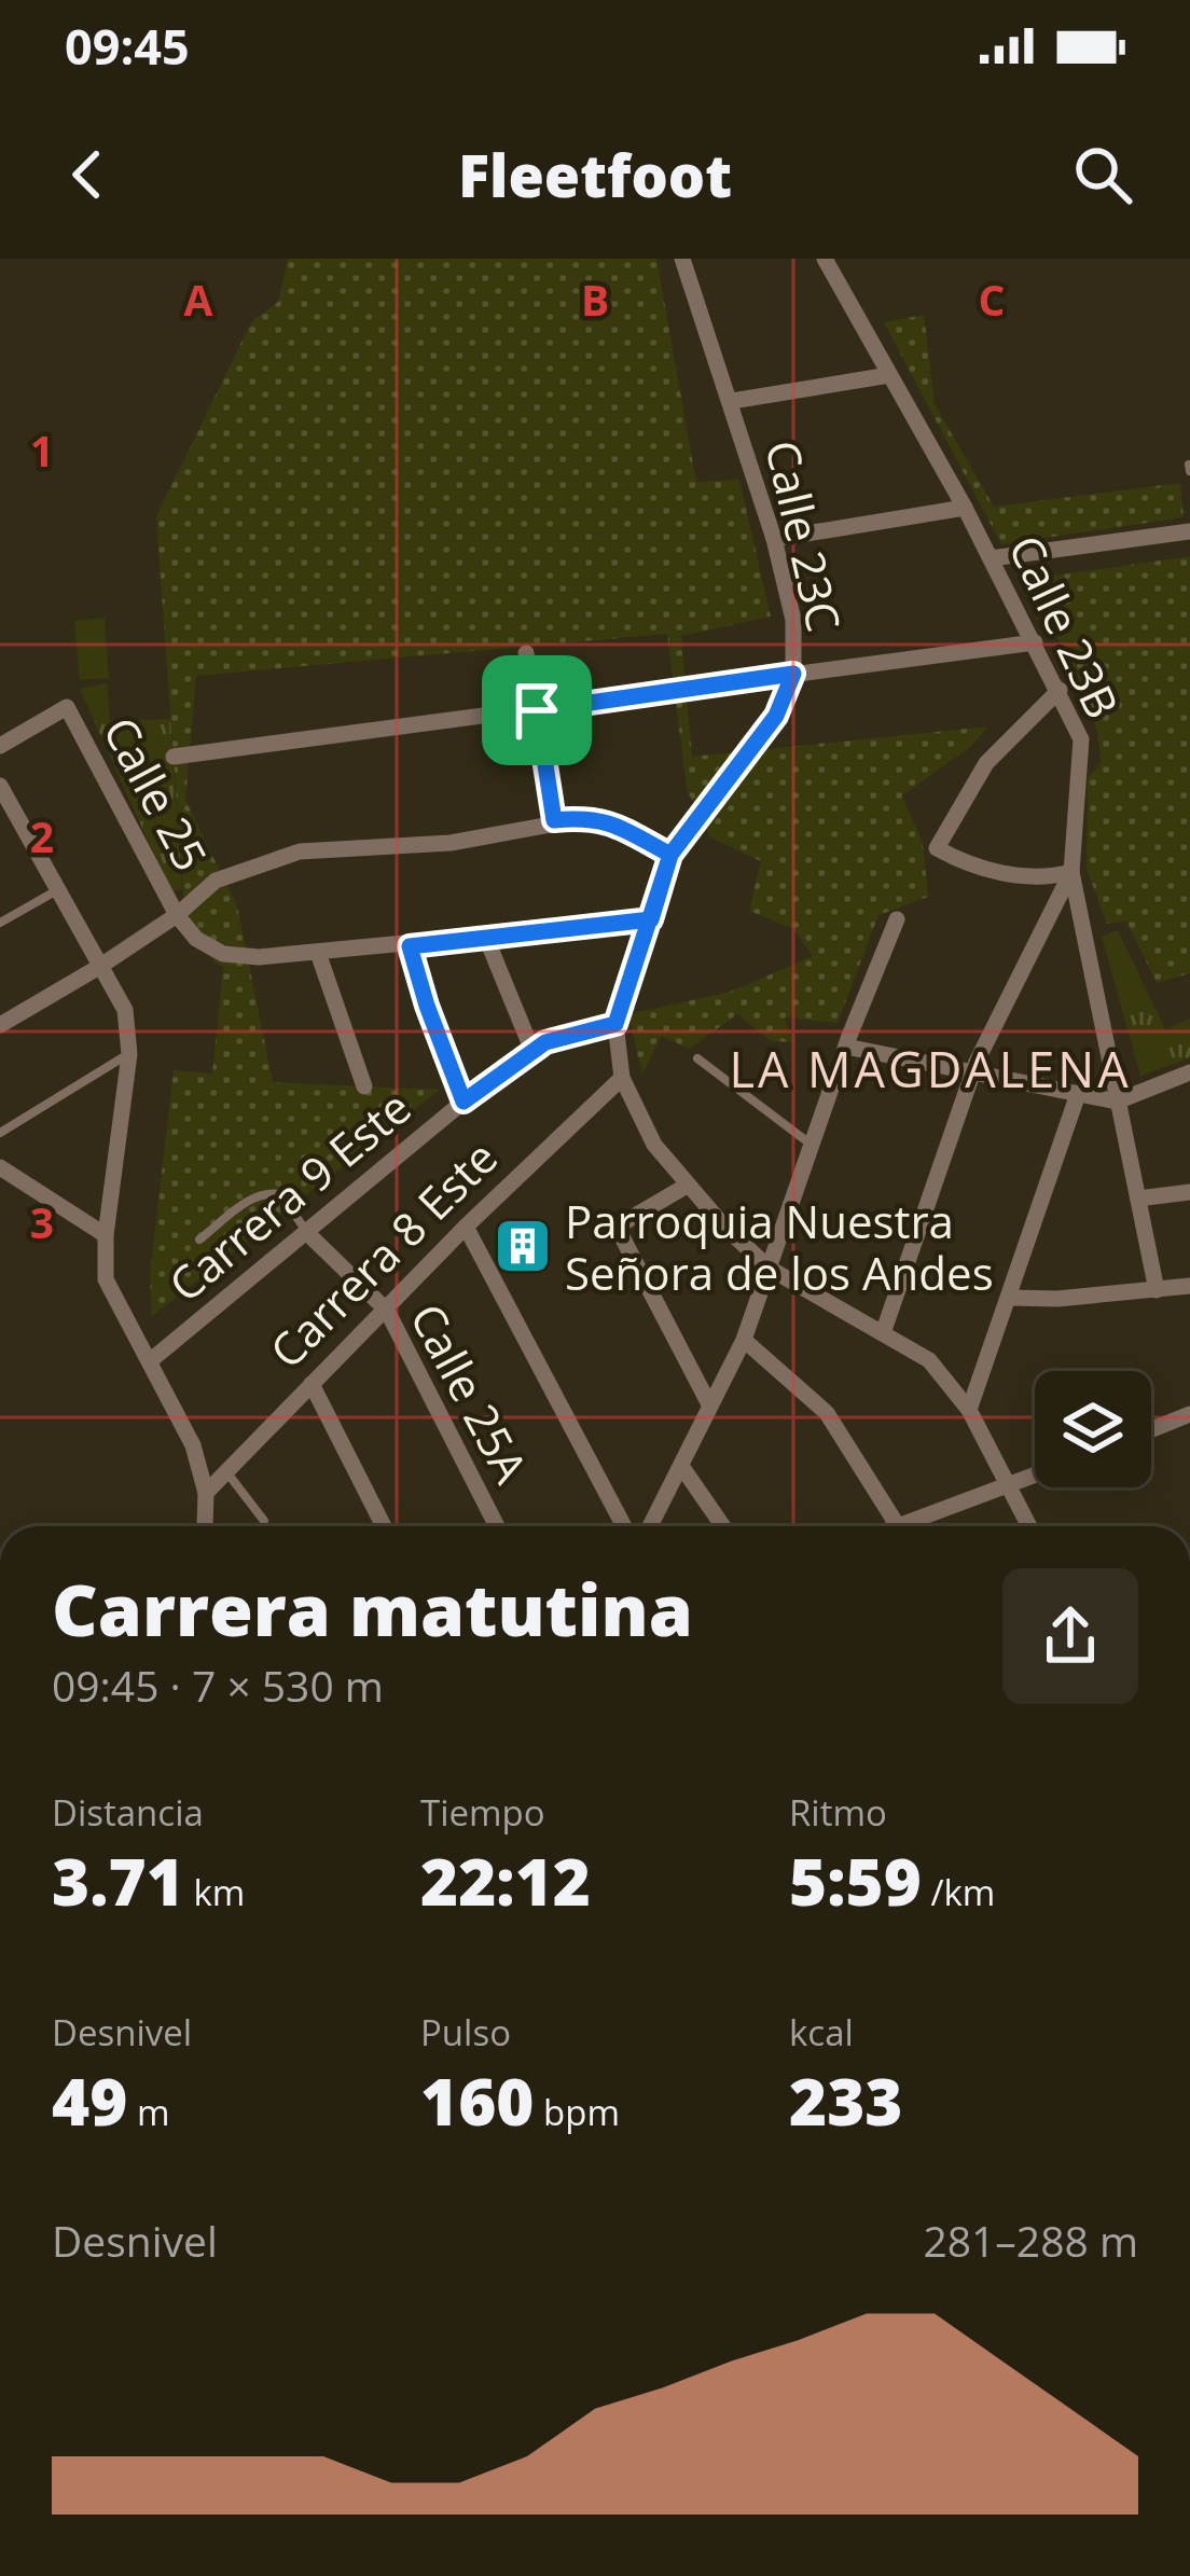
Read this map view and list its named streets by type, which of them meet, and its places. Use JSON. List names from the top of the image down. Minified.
{"streets":{"street":["Calle 23C","Calle 23B","Calle 25","Carrera 9 Este","Carrera 8 Este","Calle 25A"]},"crossings":[["Calle 23C","Carrera 9 Este"],["Carrera 9 Este","Calle 25A"],["Carrera 8 Este","Calle 25A"]],"districts":["LA MAGDALENA"],"places":{"building":["Parroquia Nuestra Señora de los Andes"]},"page":{"status":"09:45","header":"Fleetfoot","heading":["Carrera matutina","09:45 · 7 × 530 m"],"stats":[["Distancia","3.71 km"],["Tiempo","22:12"],["Ritmo","5:59 /km"],["Desnivel","49 m"],["Pulso","160 bpm"],["kcal","233"]],"chart":["Desnivel","281–288 m"]},"grid":{"columns":["A","B","C"],"rows":["1","2","3"]}}
